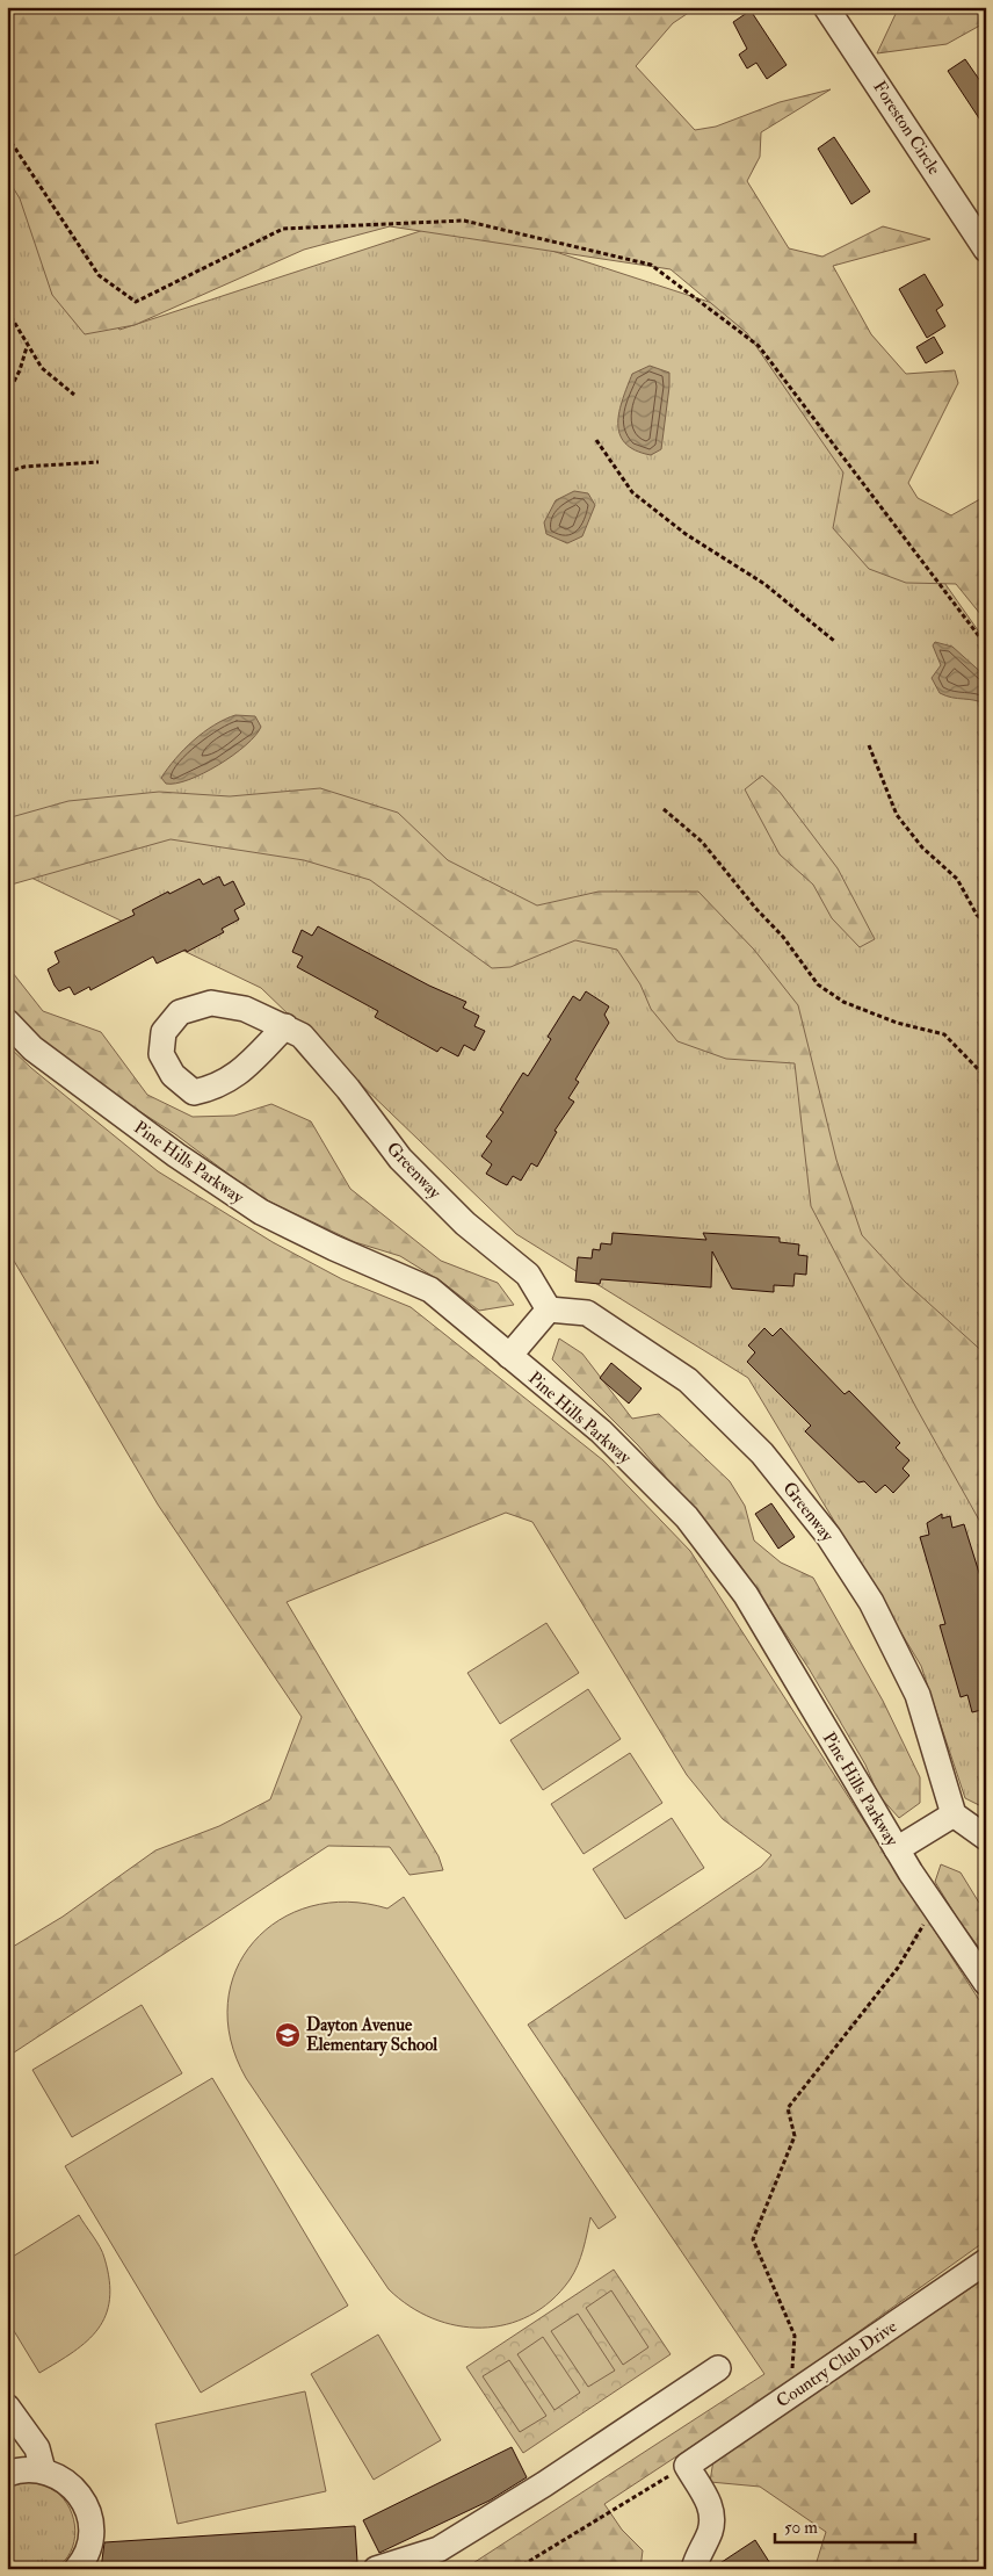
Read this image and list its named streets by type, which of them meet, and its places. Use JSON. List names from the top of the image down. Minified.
{"streets":{"street":["Foreston Circle","Pine Hills Parkway","Greenway","Country Club Drive"]},"places":{"school or university":["Dayton Avenue Elementary School"]},"scale_bar":"50 m"}
